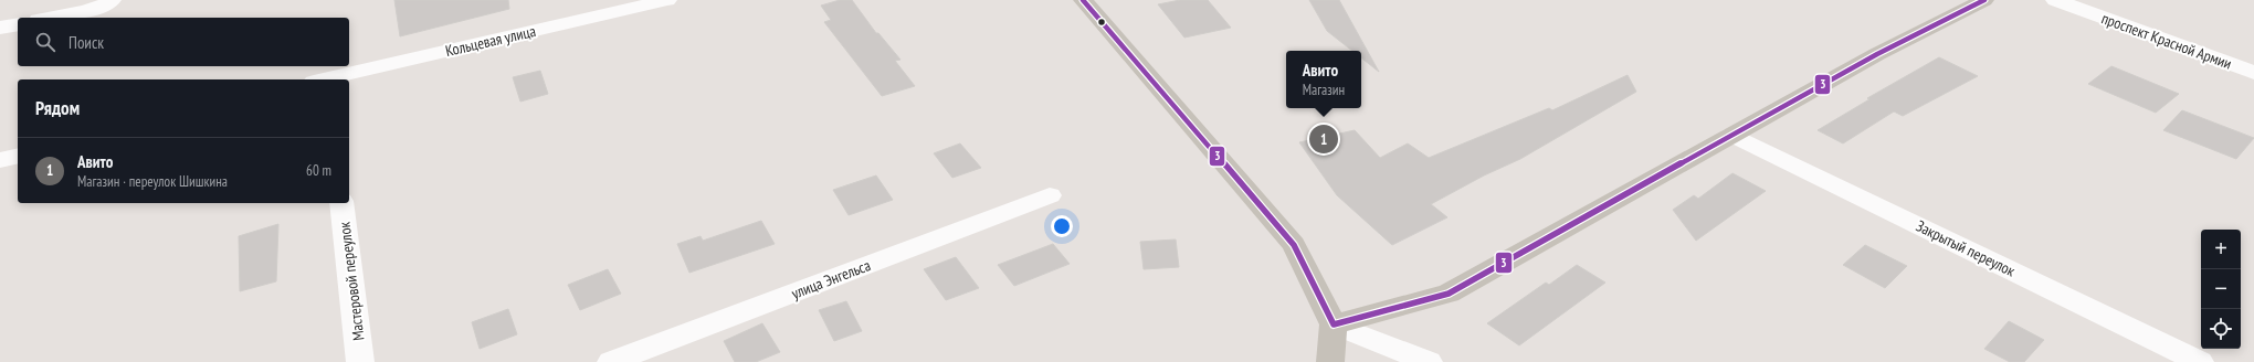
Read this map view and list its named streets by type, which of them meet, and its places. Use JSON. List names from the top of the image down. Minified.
{"streets":{"street":["Кольцевая улица","проспект Красной Армии","Закрытый переулок","улица Энгельса","Мастеровой переулок"]},"lines":["transit line 3"],"page":{"search":"Поиск","popup":["Авито","Магазин"],"heading":"Рядом","pins":"1","list":[{"mark":"1","name":"Авито","note":"Магазин · переулок Шишкина","value":"60 m"}],"map_buttons":["+","−"]}}
